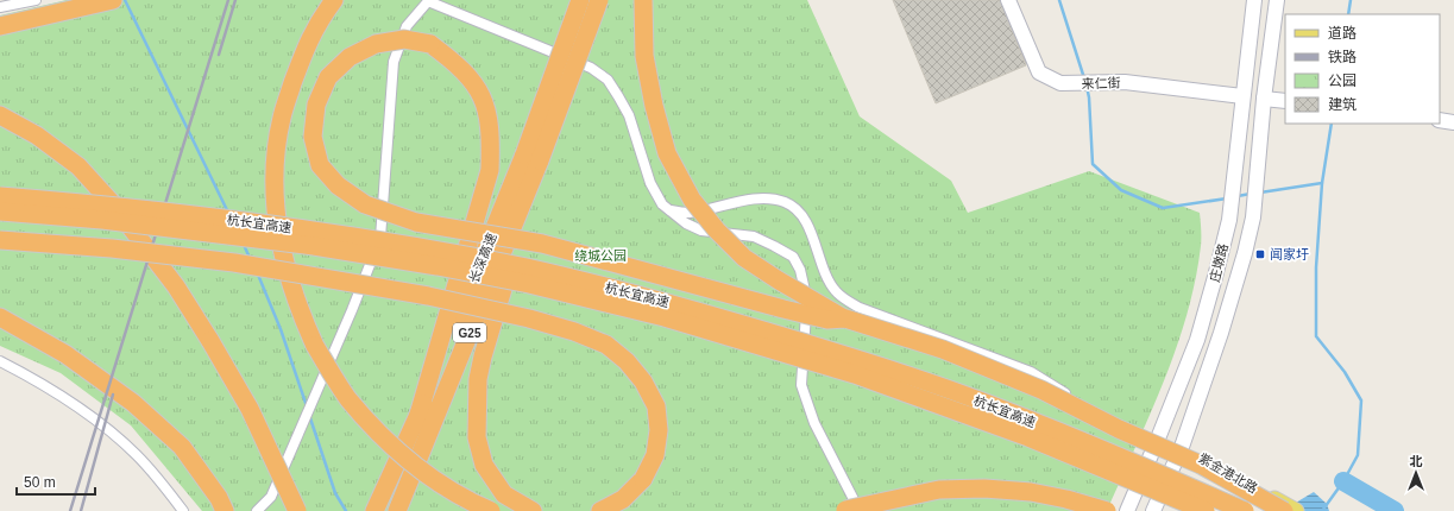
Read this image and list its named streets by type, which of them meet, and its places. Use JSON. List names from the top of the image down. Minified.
{"streets":{"highway":["杭长宜高速","长深高速","G25"],"main road":["来仁街","庄墩路","紫金港北路"]},"crossings":[["来仁街","庄墩路"],["庄墩路","紫金港北路"]],"parks":["绕城公园"],"places":{"transit":["闻家圩"]},"legend":["道路","铁路","公园","建筑"],"scale_bar":"50 m","north":"top"}
